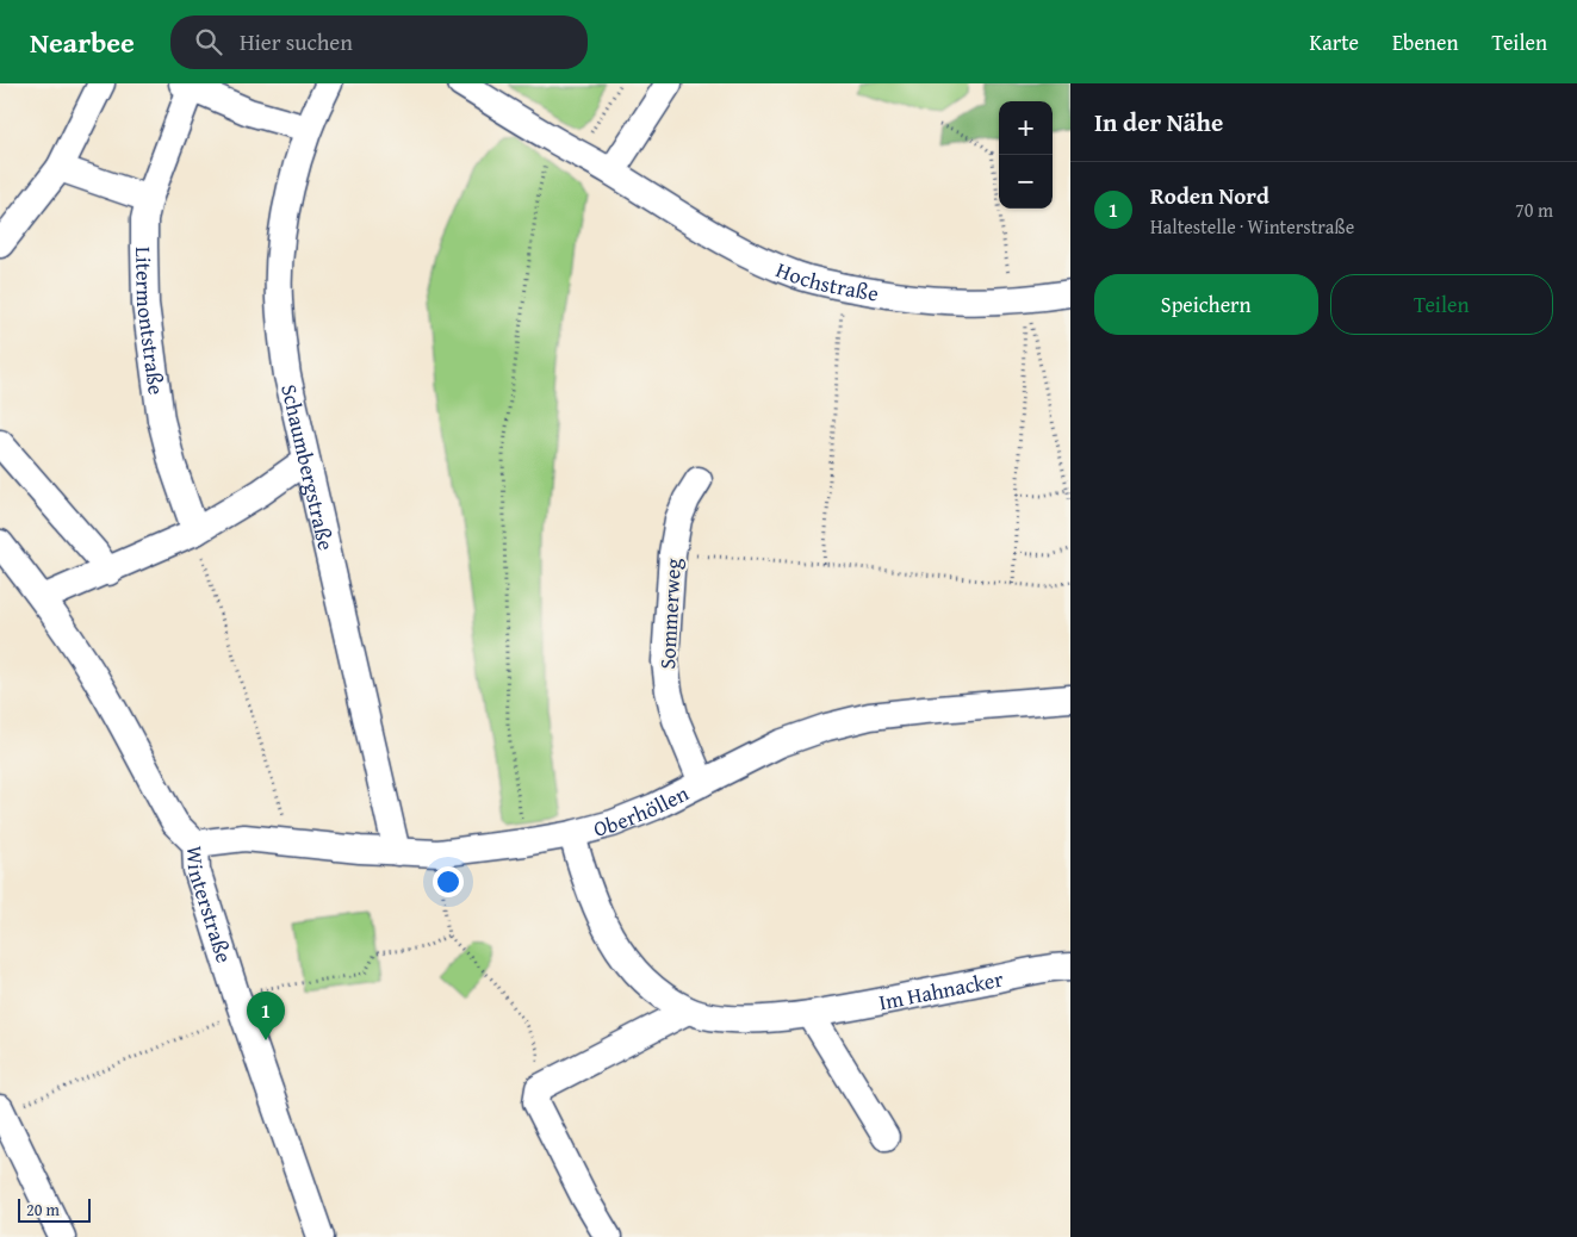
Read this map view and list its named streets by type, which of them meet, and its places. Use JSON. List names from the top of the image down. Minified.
{"streets":{"street":["Hochstraße","Litermontstraße","Schaumbergstraße","Sommerweg","Oberhöllen","Winterstraße","Im Hahnacker"]},"crossings":[["Schaumbergstraße","Oberhöllen"],["Sommerweg","Oberhöllen"],["Oberhöllen","Winterstraße"],["Oberhöllen","Im Hahnacker"]],"scale_bar":"20 m","page":{"header":"Nearbee","search":"Hier suchen","nav":["Karte","Ebenen","Teilen"],"heading":"In der Nähe","map_buttons":["+","−"],"list":[{"mark":"1","name":"Roden Nord","note":"Haltestelle · Winterstraße","value":"70 m"}],"buttons":["Speichern","Teilen"],"pins":"1","scale":"20 m"}}
